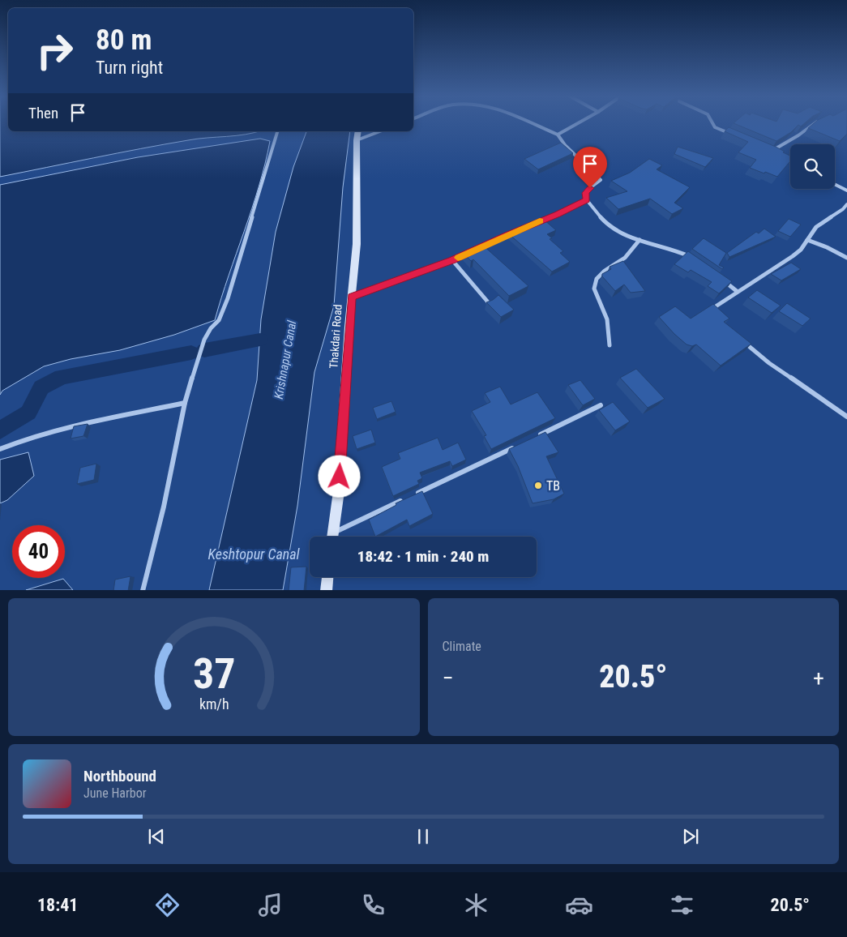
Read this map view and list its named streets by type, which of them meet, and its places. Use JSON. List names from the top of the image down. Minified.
{"streets":{"street":["Thakdari Road"]},"water":["Krishnapur Canal","Keshtopur Canal"],"places":["TB"],"page":{"turn":["80 m","Turn right"],"then":"Then","limit":"40","trip":"18:42 · 1 min · 240 m","tile":"Climate","heat":["−","20.5°","+"],"song":["Northbound","June Harbor"],"tabs":["18:41","20.5°"],"gauge":["37","km/h"]}}
